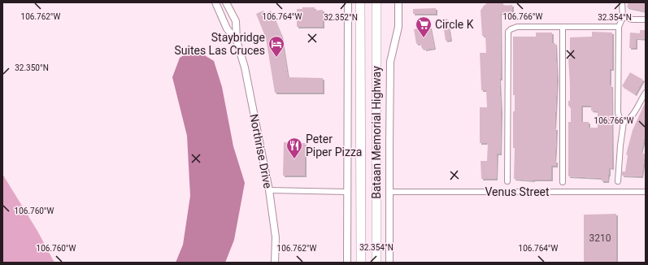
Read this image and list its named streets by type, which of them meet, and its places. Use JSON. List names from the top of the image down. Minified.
{"streets":{"highway":["Bataan Memorial Highway"],"main road":["Northrise Drive"],"street":["Venus Street"]},"places":{"supermarket":["Circle K"],"hotel":["Staybridge Suites Las Cruces"],"restaurant":["Peter Piper Pizza"]},"house_numbers":["3210"],"coordinates":["106.762°W","106.764°W","106.766°W","32.354°N","32.352°N","32.350°N","106.760°W"]}
